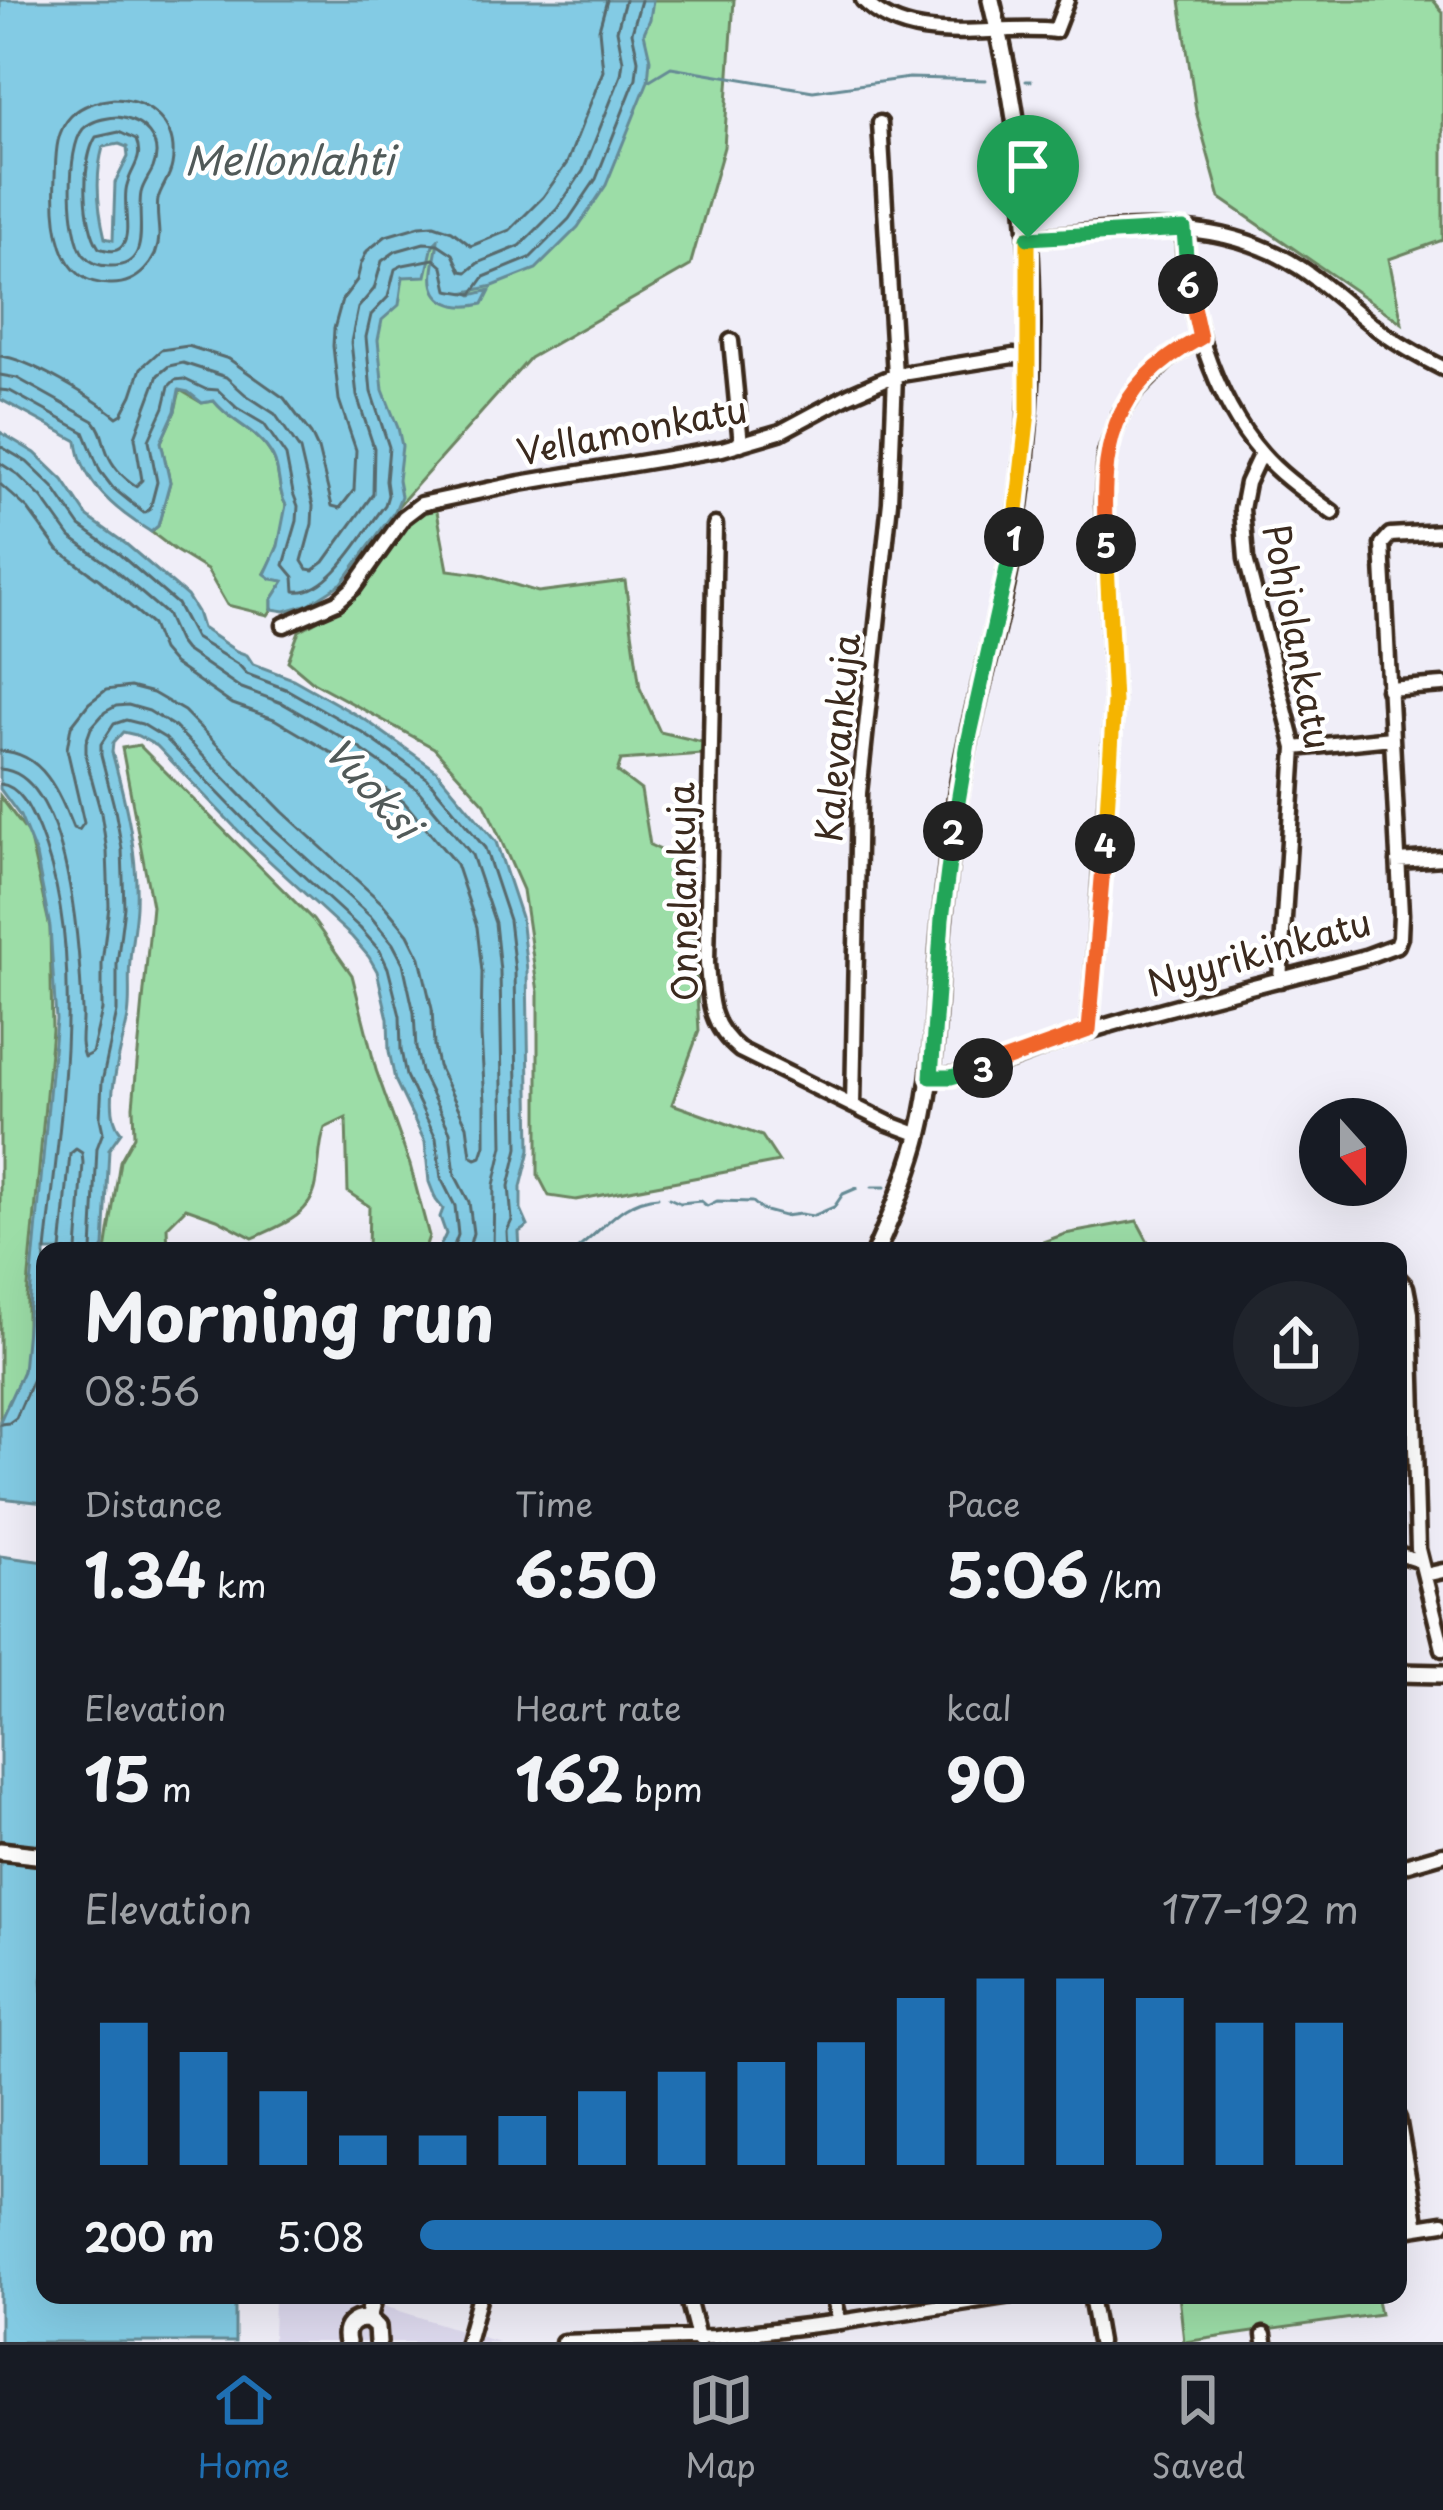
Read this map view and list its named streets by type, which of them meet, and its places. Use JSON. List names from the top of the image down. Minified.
{"streets":{"street":["Vellamonkatu","Pohjolankatu","Kalevankuja","Onnelankuja","Nyyrikinkatu"]},"crossings":[["Vellamonkatu","Kalevankuja"],["Pohjolankatu","Nyyrikinkatu"],["Kalevankuja","Onnelankuja"]],"water":["Mellonlahti","Vuoksi"],"north":"bottom","page":{"pins":["6","1","5","2","4","3"],"heading":["Morning run","08:56"],"stats":[["Distance","1.34 km"],["Time","6:50"],["Pace","5:06 /km"],["Elevation","15 m"],["Heart rate","162 bpm"],["kcal","90"]],"chart":["Elevation","177–192 m"],"list":[{"name":"200 m","note":"5:08"}],"tabs":["Home","Map","Saved"]}}
